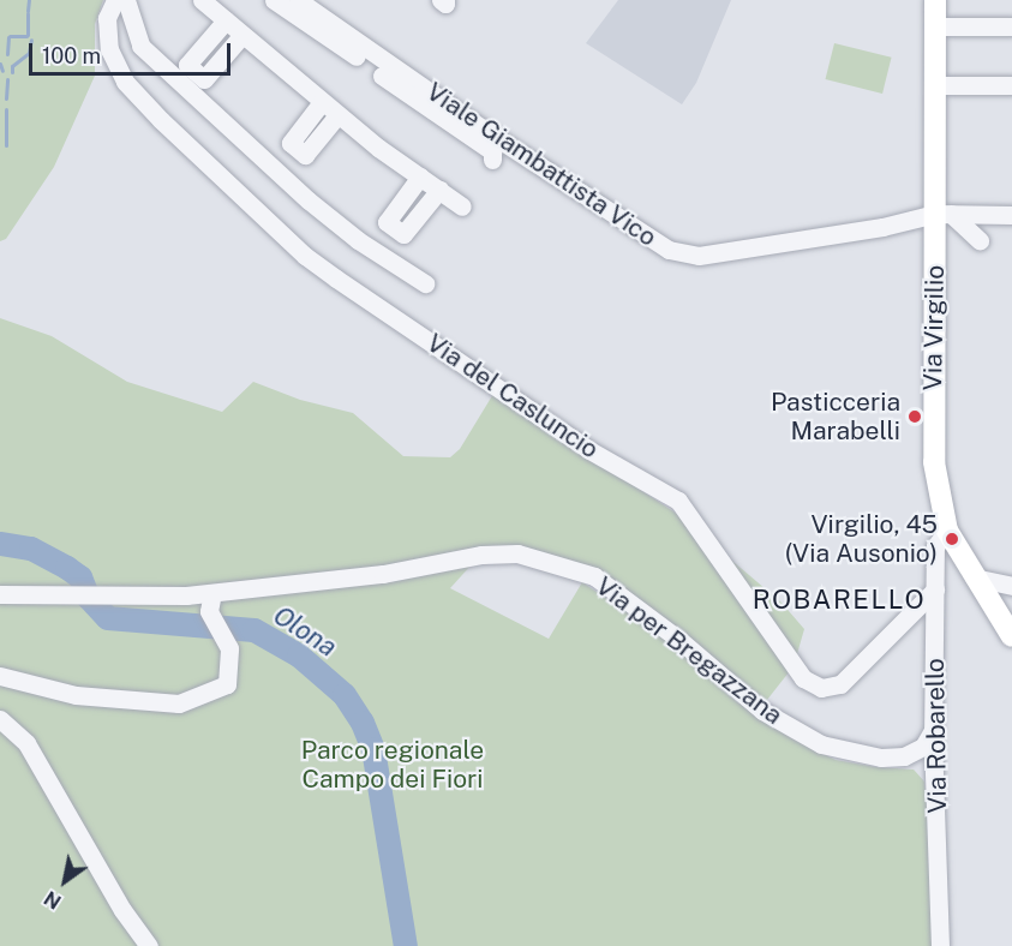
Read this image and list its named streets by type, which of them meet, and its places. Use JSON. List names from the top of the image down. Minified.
{"streets":{"main road":["Via Virgilio"],"street":["Viale Giambattista Vico","Via del Casluncio","Via per Bregazzana","Via Robarello"]},"crossings":[["Viale Giambattista Vico","Via Virgilio"],["Via Virgilio","Via Robarello"],["Via del Casluncio","Via Robarello"],["Via per Bregazzana","Via Robarello"]],"districts":["ROBARELLO"],"water":["Olona"],"parks":["Parco regionale Campo dei Fiori"],"places":["Pasticceria Marabelli","Virgilio, 45 (Via Ausonio)"],"scale_bar":"100 m","north":"bottom left"}
